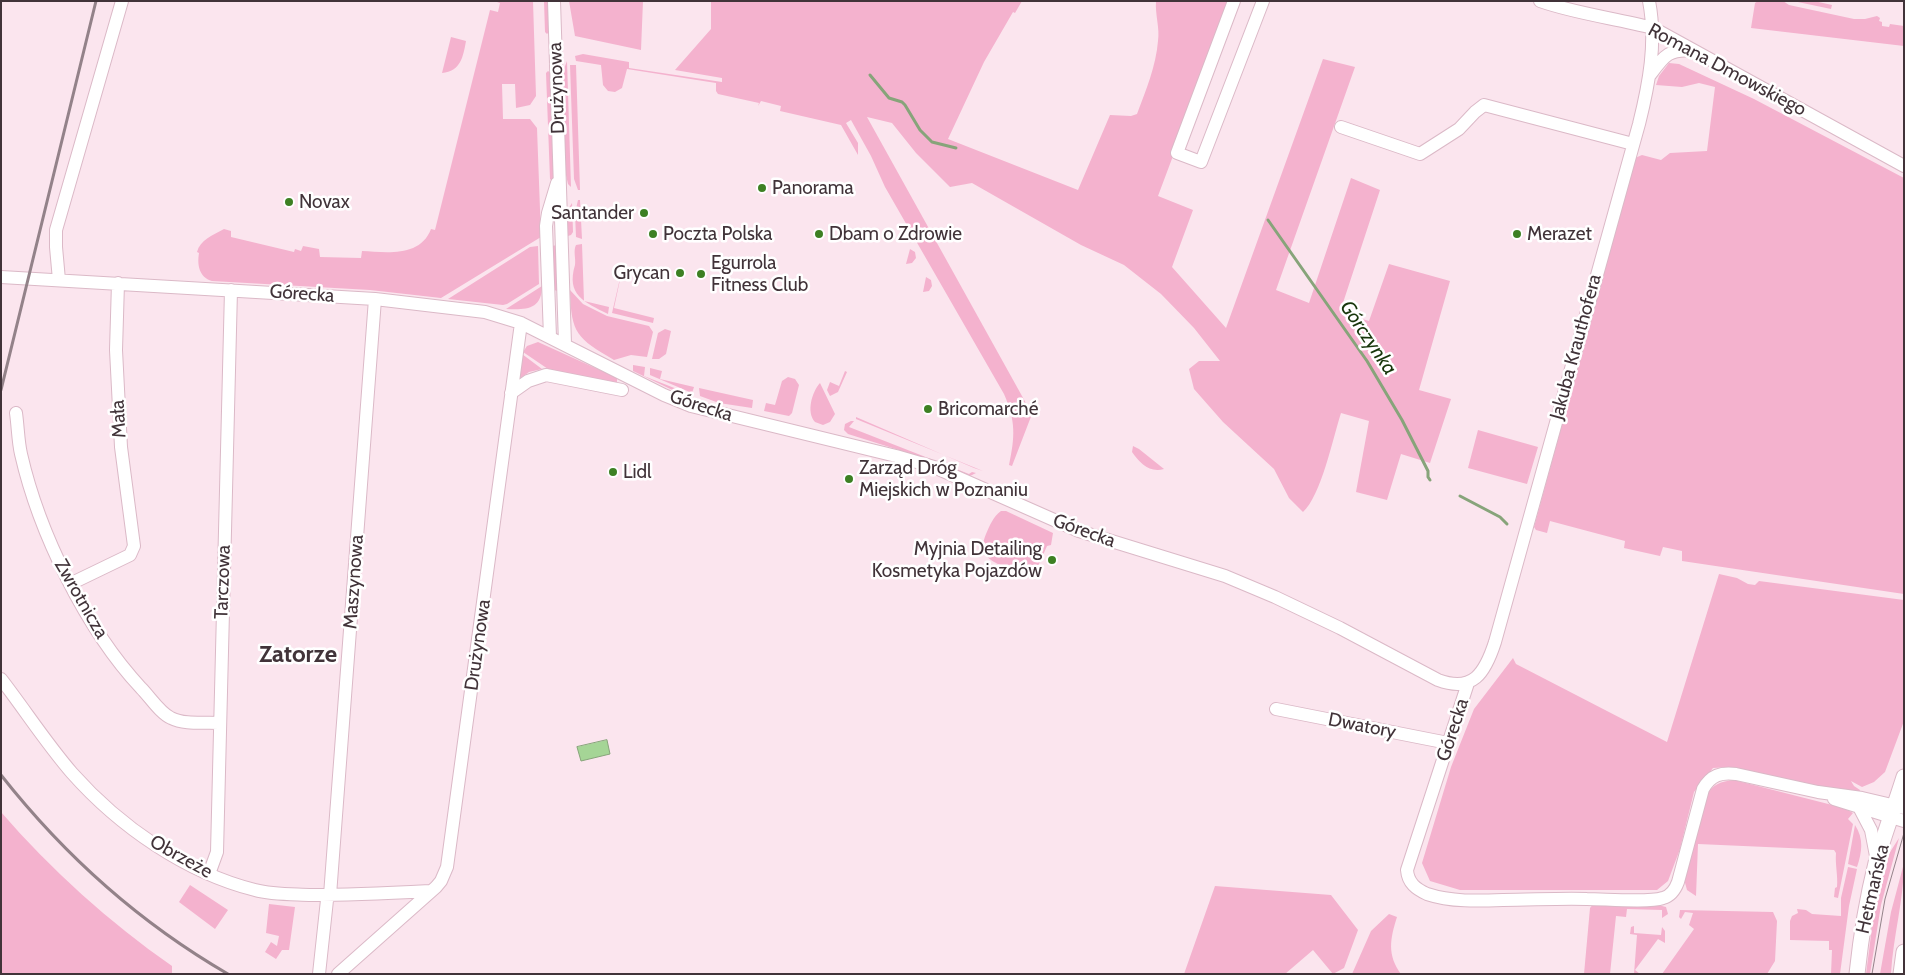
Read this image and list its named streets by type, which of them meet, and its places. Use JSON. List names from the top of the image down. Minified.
{"streets":{"main road":["Hetmańska"],"street":["Romana Dmowskiego","Drużynowa","Górecka","Jakuba Krauthofera","Mała","Tarczowa","Maszynowa","Zwrotnicza","Dwatory","Obrzeże"]},"crossings":[["Romana Dmowskiego","Jakuba Krauthofera"],["Drużynowa","Górecka"],["Drużynowa","Obrzeże"],["Górecka","Jakuba Krauthofera"],["Górecka","Mała"],["Górecka","Tarczowa"],["Górecka","Maszynowa"],["Górecka","Dwatory"],["Górecka","Hetmańska"],["Mała","Zwrotnicza"],["Tarczowa","Zwrotnicza"],["Tarczowa","Obrzeże"],["Maszynowa","Obrzeże"]],"districts":["Zatorze"],"water":["Górczynka"],"places":["Panorama","Novax","Santander","Poczta Polska","Dbam o Zdrowie","Merazet","Grycan","Egurrola Fitness Club","Bricomarché","Lidl","Zarząd Dróg Miejskich w Poznaniu","Myjnia Detailing Kosmetyka Pojazdów"]}
